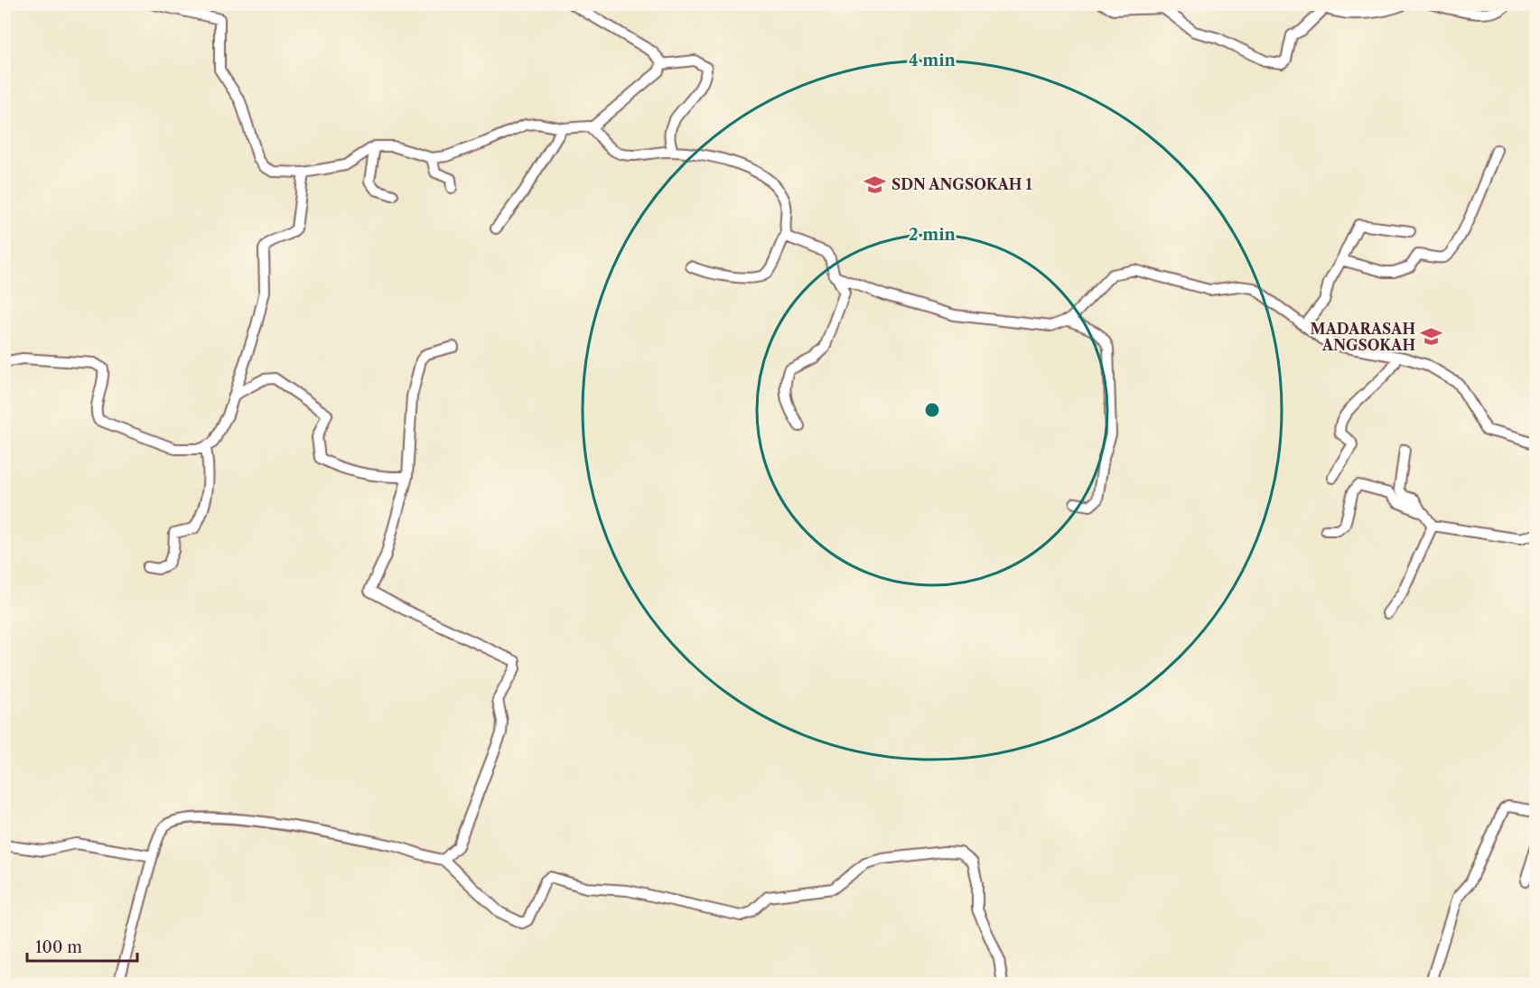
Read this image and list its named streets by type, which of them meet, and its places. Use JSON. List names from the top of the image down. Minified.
{"places":{"school or university":["SDN ANGSOKAH 1","MADARASAH ANGSOKAH"]},"scale_bar":"100 m","rings":["4 min","2 min"]}
